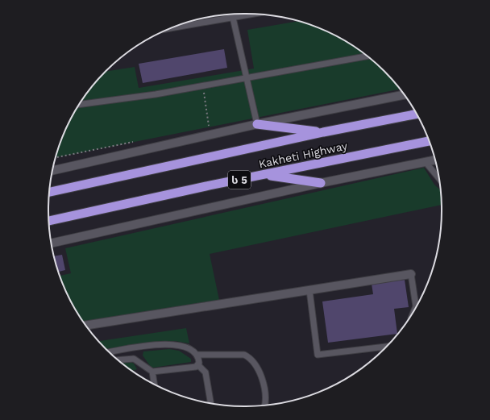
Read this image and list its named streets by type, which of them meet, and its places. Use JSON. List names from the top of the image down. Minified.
{"streets":{"highway":["Kakheti Highway","ს 5"]}}
